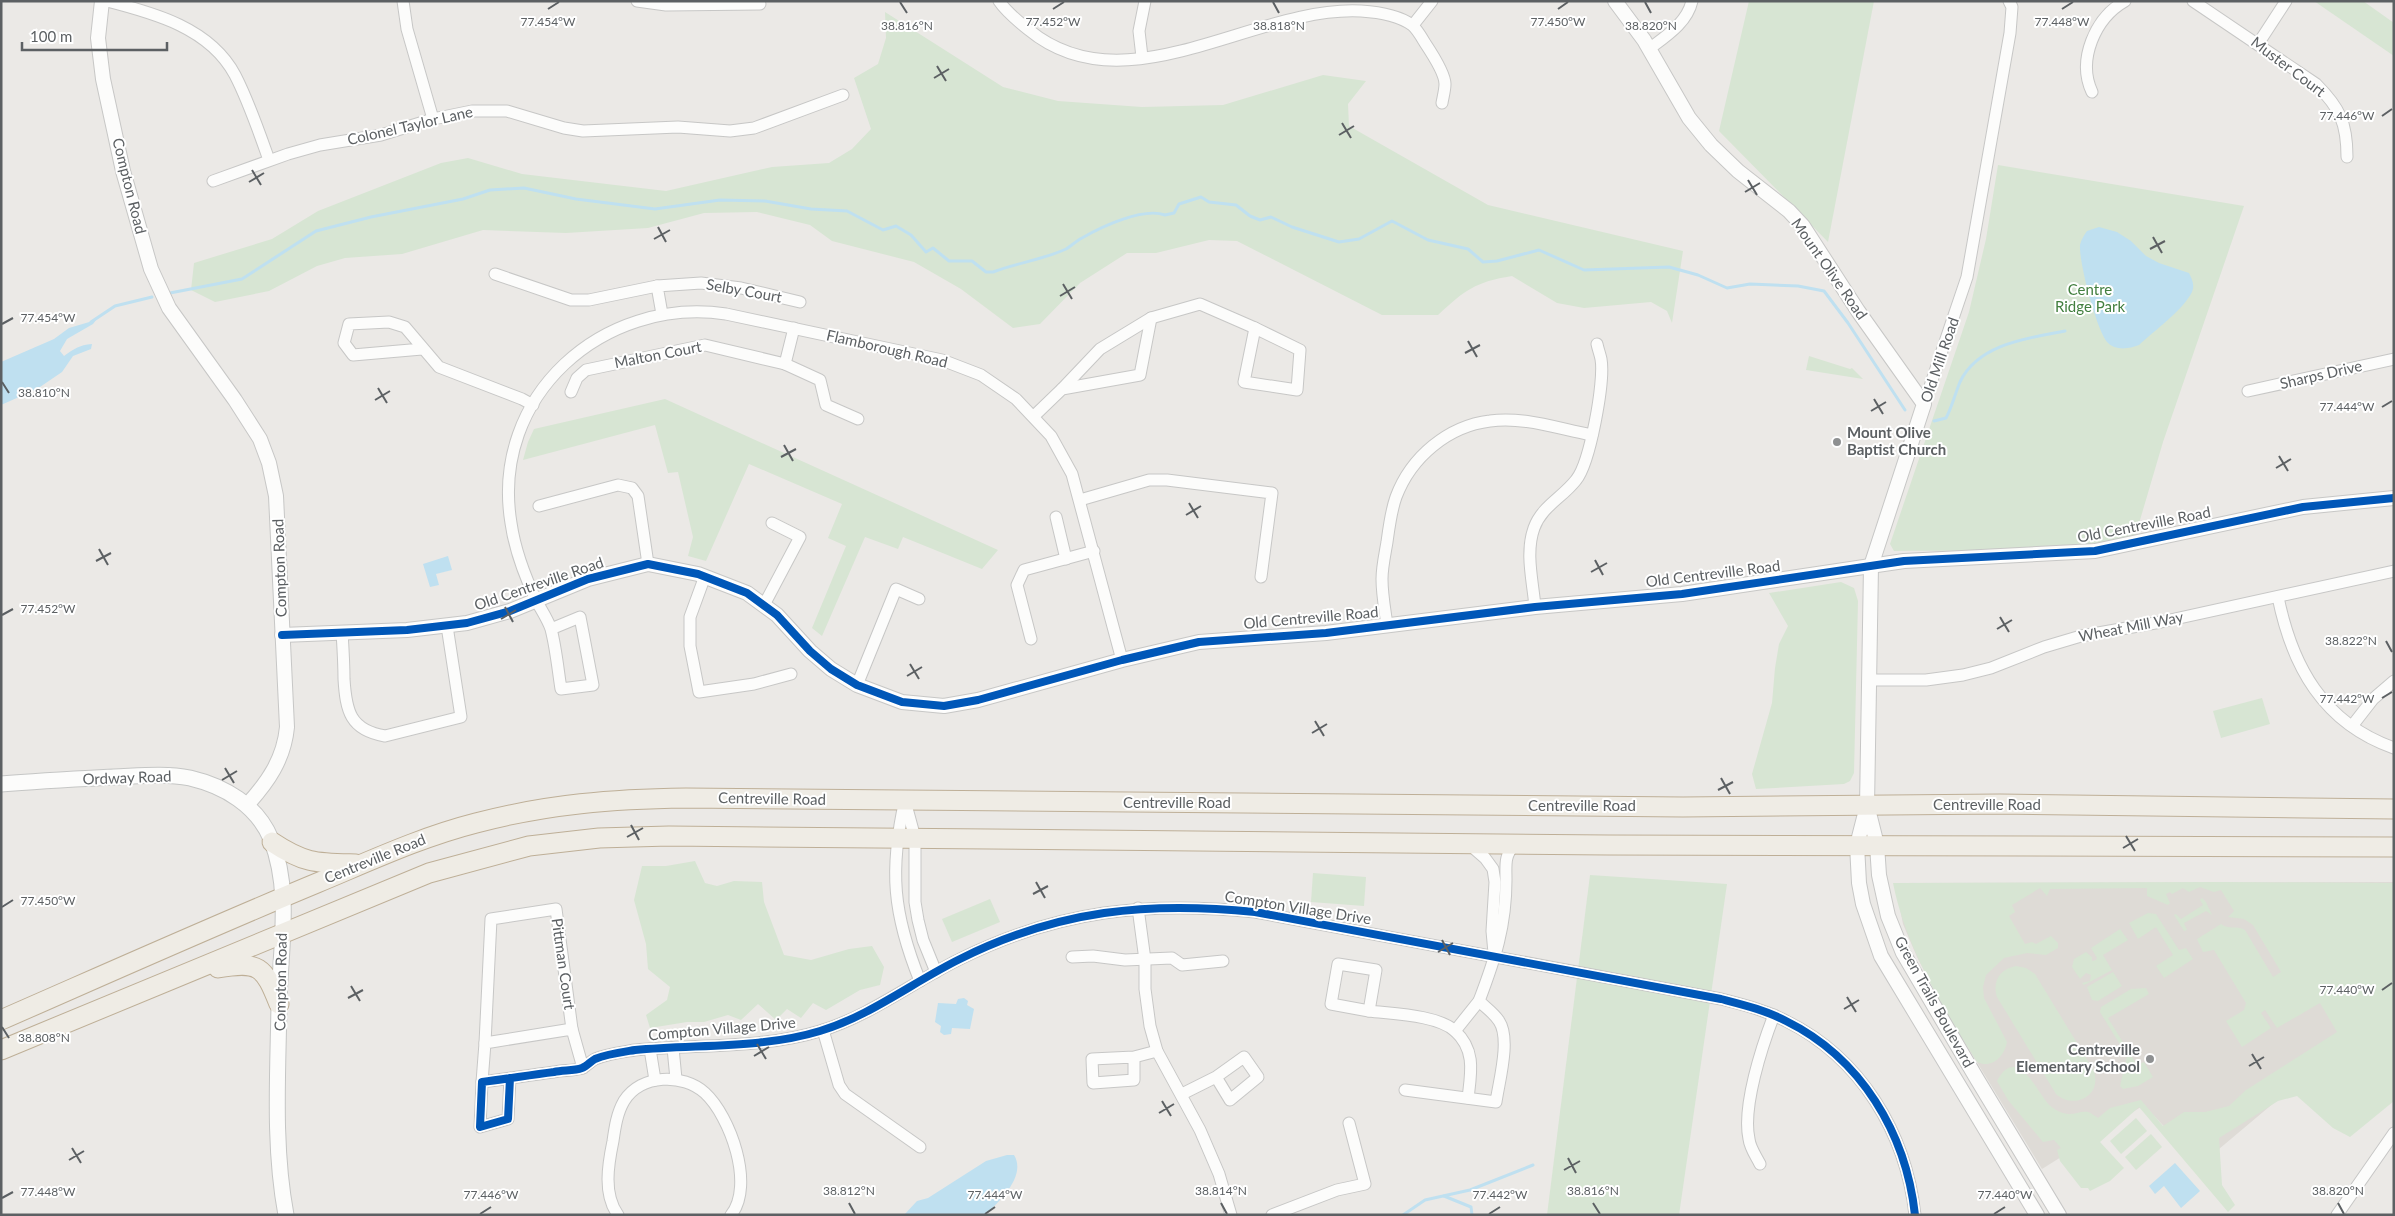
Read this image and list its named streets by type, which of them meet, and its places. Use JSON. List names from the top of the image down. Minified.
{"streets":{"highway":["Centreville Road"],"main road":["Compton Road","Ordway Road"],"street":["Muster Court","Colonel Taylor Lane","Mount Olive Road","Selby Court","Flamborough Road","Malton Court","Old Mill Road","Sharps Drive","Old Centreville Road","Wheat Mill Way","Compton Village Drive","Pittman Court","Green Trails Boulevard"]},"crossings":[["Compton Road","Old Centreville Road"],["Compton Road","Ordway Road"],["Compton Road","Centreville Road"],["Mount Olive Road","Old Mill Road"],["Flamborough Road","Old Centreville Road"],["Old Mill Road","Old Centreville Road"],["Old Mill Road","Wheat Mill Way"],["Old Mill Road","Centreville Road"],["Old Mill Road","Green Trails Boulevard"],["Centreville Road","Green Trails Boulevard"],["Compton Village Drive","Pittman Court"]],"parks":["Centre Ridge Park"],"places":["Mount Olive Baptist Church","Centreville Elementary School"],"scale_bar":"100 m","coordinates":["77.454°W","77.452°W","77.450°W","77.448°W","38.816°N","38.818°N","38.820°N","77.446°W","38.810°N","77.444°W","38.822°N","77.442°W","77.440°W","38.808°N","38.812°N","38.814°N"]}
